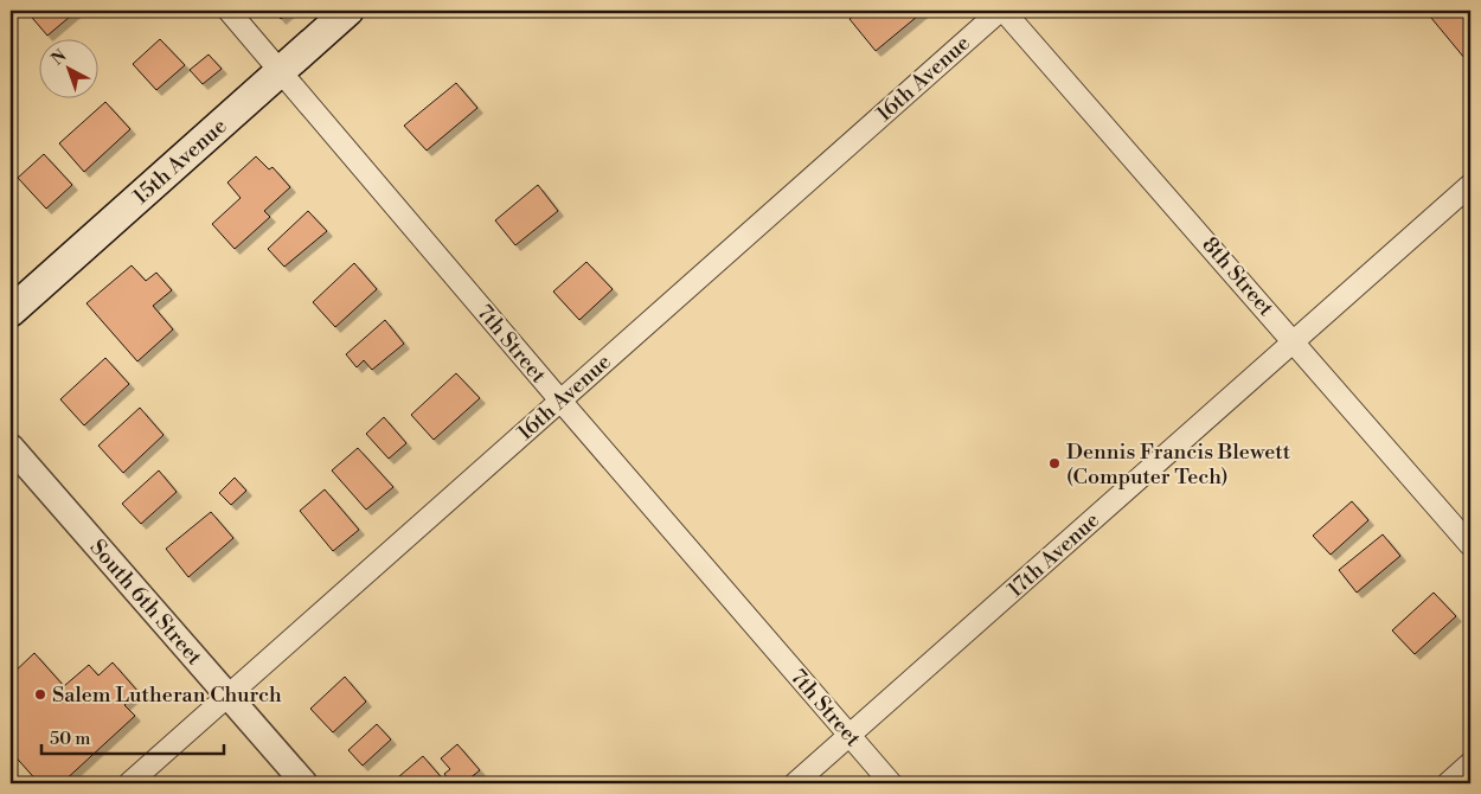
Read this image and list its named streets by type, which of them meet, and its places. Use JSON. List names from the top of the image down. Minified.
{"streets":{"main road":["15th Avenue"],"street":["16th Avenue","8th Street","7th Street","17th Avenue","South 6th Street"]},"crossings":[["16th Avenue","8th Street"],["16th Avenue","7th Street"],["16th Avenue","South 6th Street"],["15th Avenue","7th Street"],["8th Street","17th Avenue"],["7th Street","17th Avenue"]],"places":["Dennis Francis Blewett (Computer Tech)","Salem Lutheran Church"],"scale_bar":"50 m","north":"top left"}
